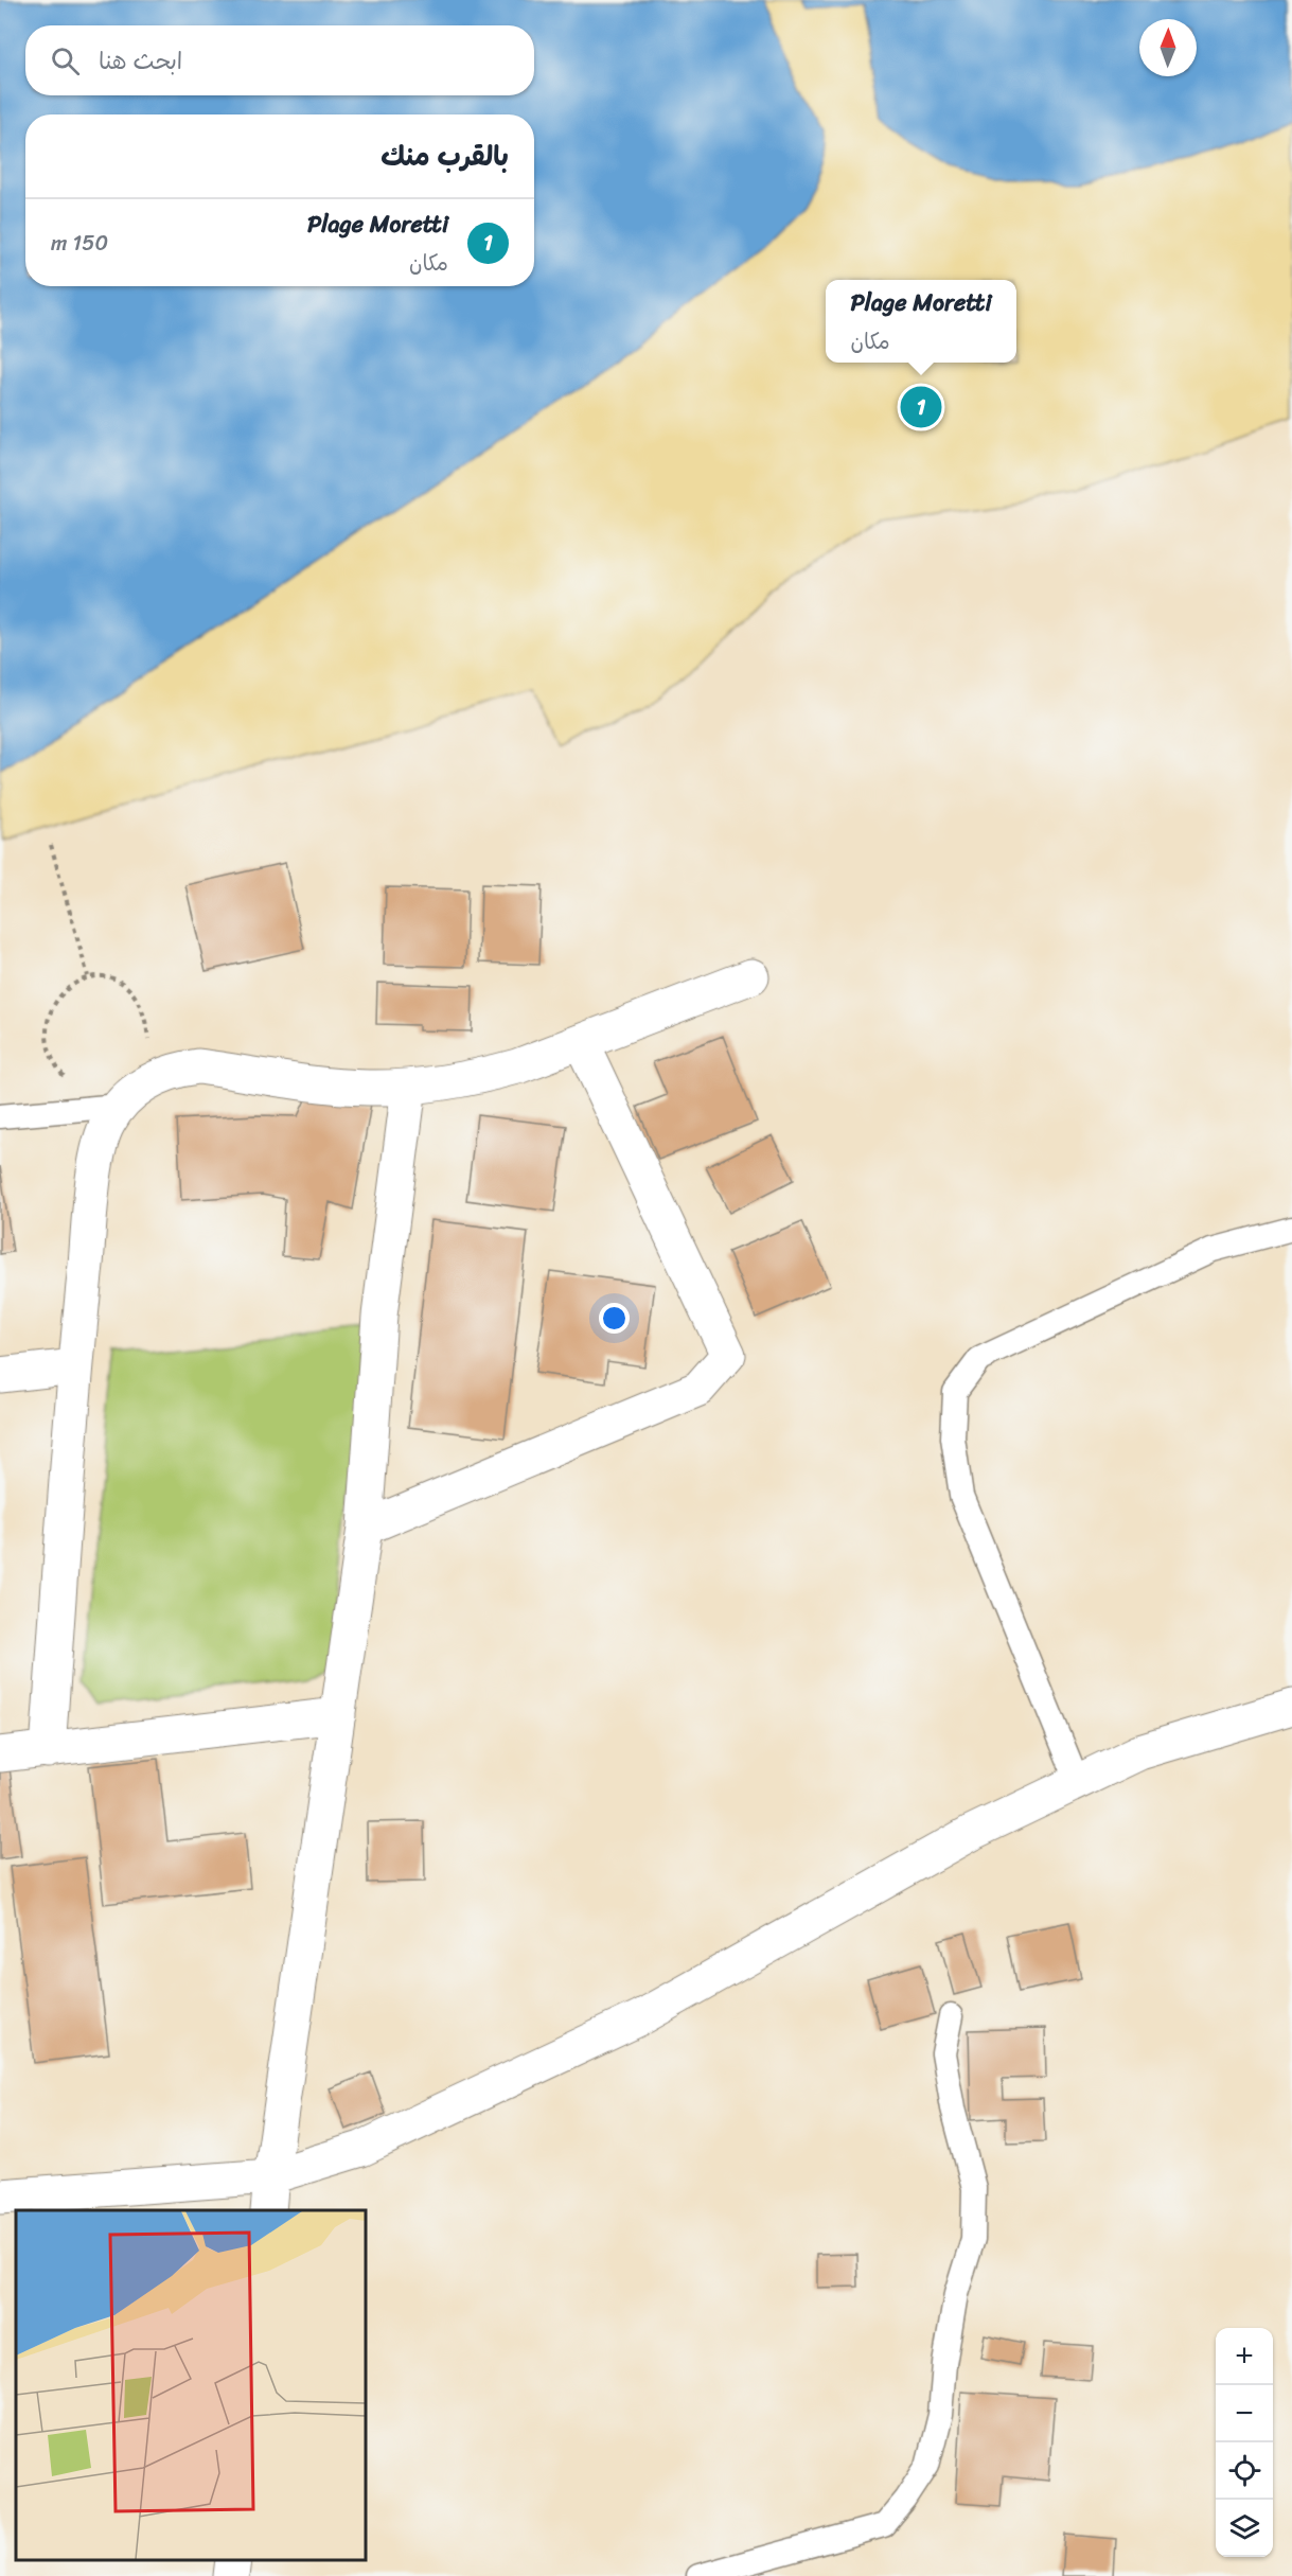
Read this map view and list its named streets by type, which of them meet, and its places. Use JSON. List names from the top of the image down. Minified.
{"north":"top","page":{"search":"ابحث هنا","heading":"بالقرب منك","list":[{"mark":"1","name":"Plage Moretti","note":"مكان","value":"150 m"}],"popup":["Plage Moretti","مكان"],"pins":"1","map_buttons":["+","−"]}}
